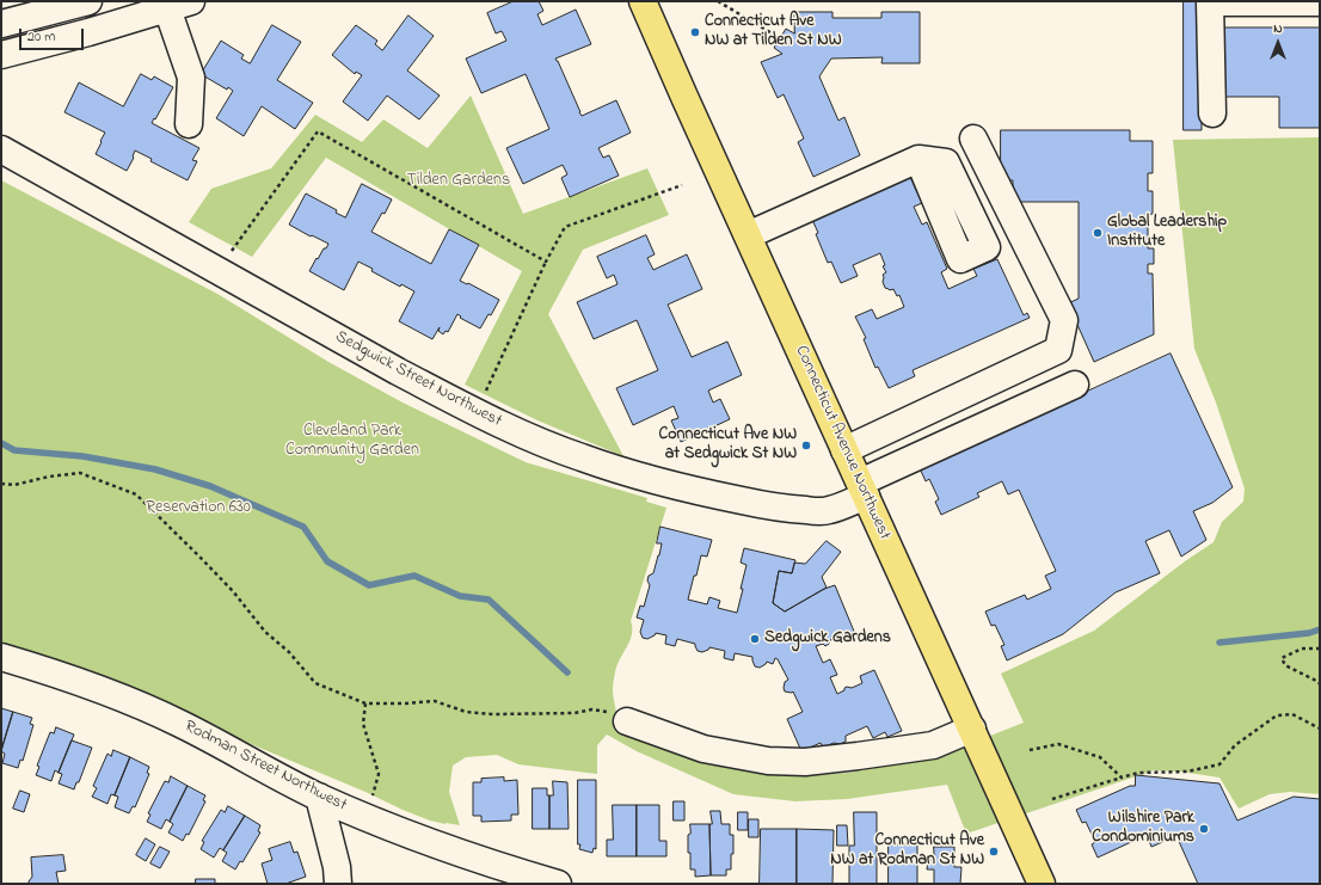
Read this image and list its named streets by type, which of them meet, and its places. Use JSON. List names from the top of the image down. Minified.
{"streets":{"main road":["Connecticut Avenue Northwest"],"street":["Sedgwick Street Northwest","Rodman Street Northwest"]},"crossings":[["Sedgwick Street Northwest","Connecticut Avenue Northwest"]],"parks":["Tilden Gardens","Cleveland Park Community Garden","Reservation 630"],"places":["Connecticut Ave NW at Tilden St NW","Global Leadership Institute","Connecticut Ave NW at Sedgwick St NW","Sedgwick Gardens","Wilshire Park Condominiums","Connecticut Ave NW at Rodman St NW"],"scale_bar":"20 m","north":"top"}
